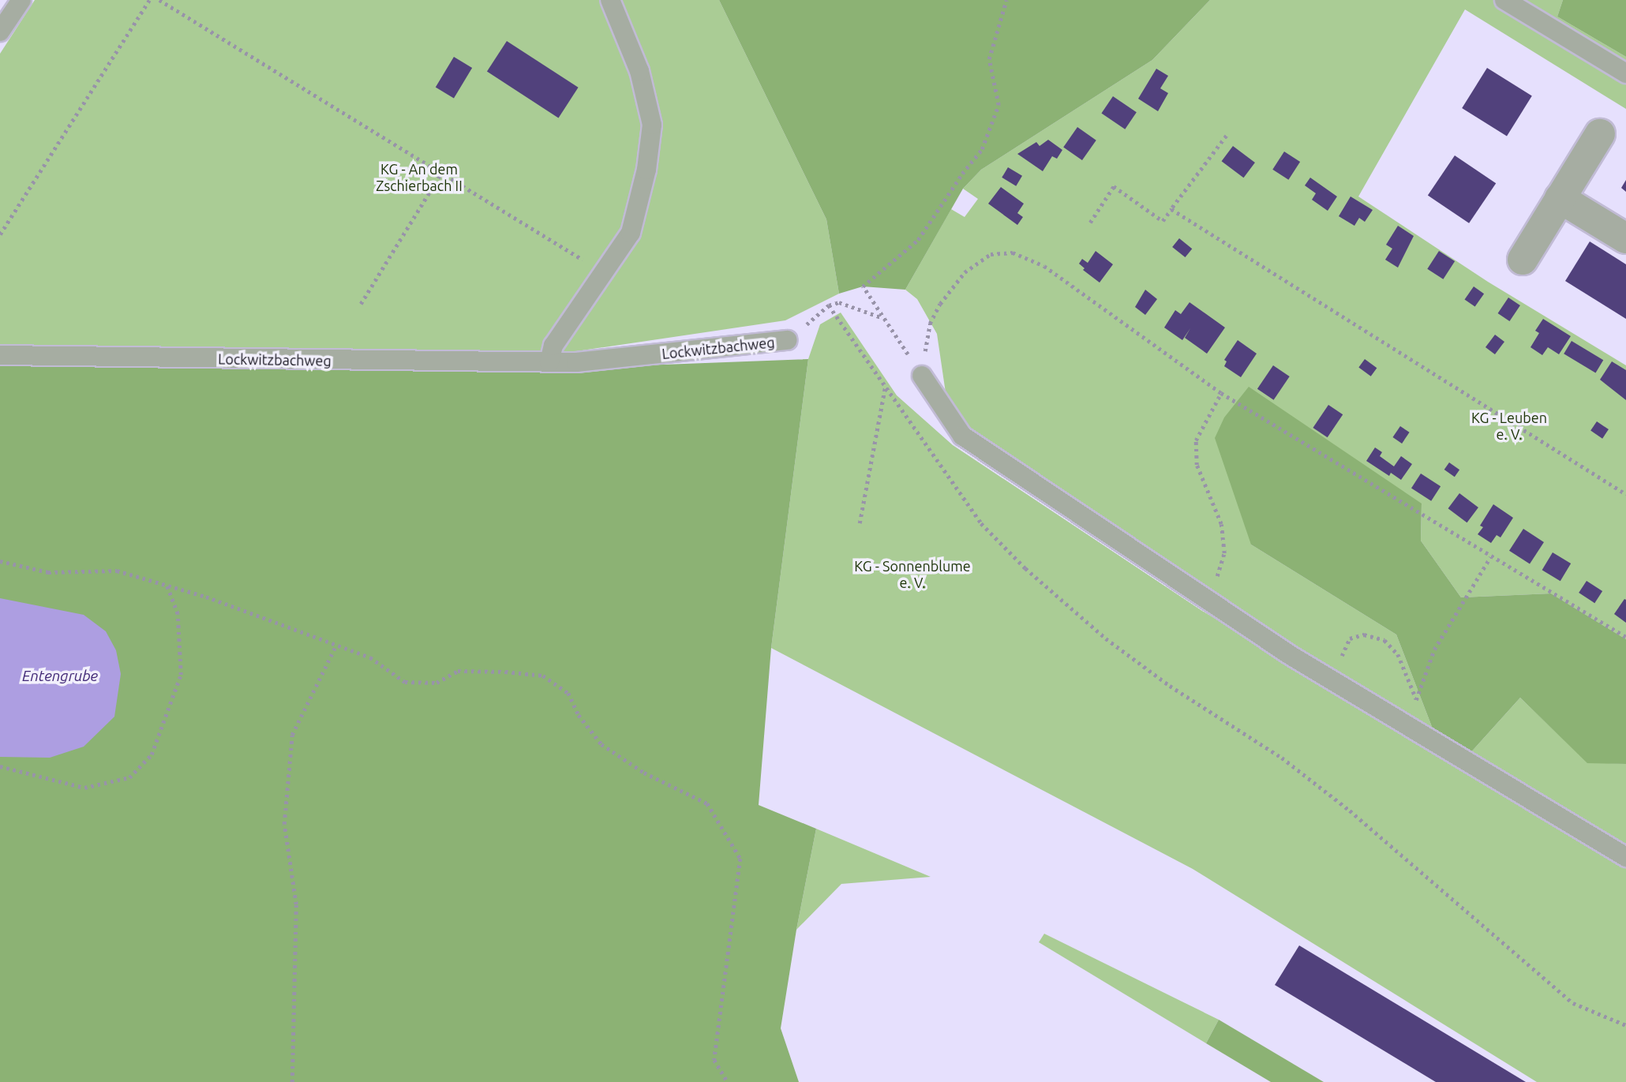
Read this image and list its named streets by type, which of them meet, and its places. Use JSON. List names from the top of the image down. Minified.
{"streets":{"lane":["Lockwitzbachweg"]},"water":["Entengrube"],"parks":["KG - An dem Zschierbach II","KG - Leuben e. V.","KG - Sonnenblume e. V."]}
